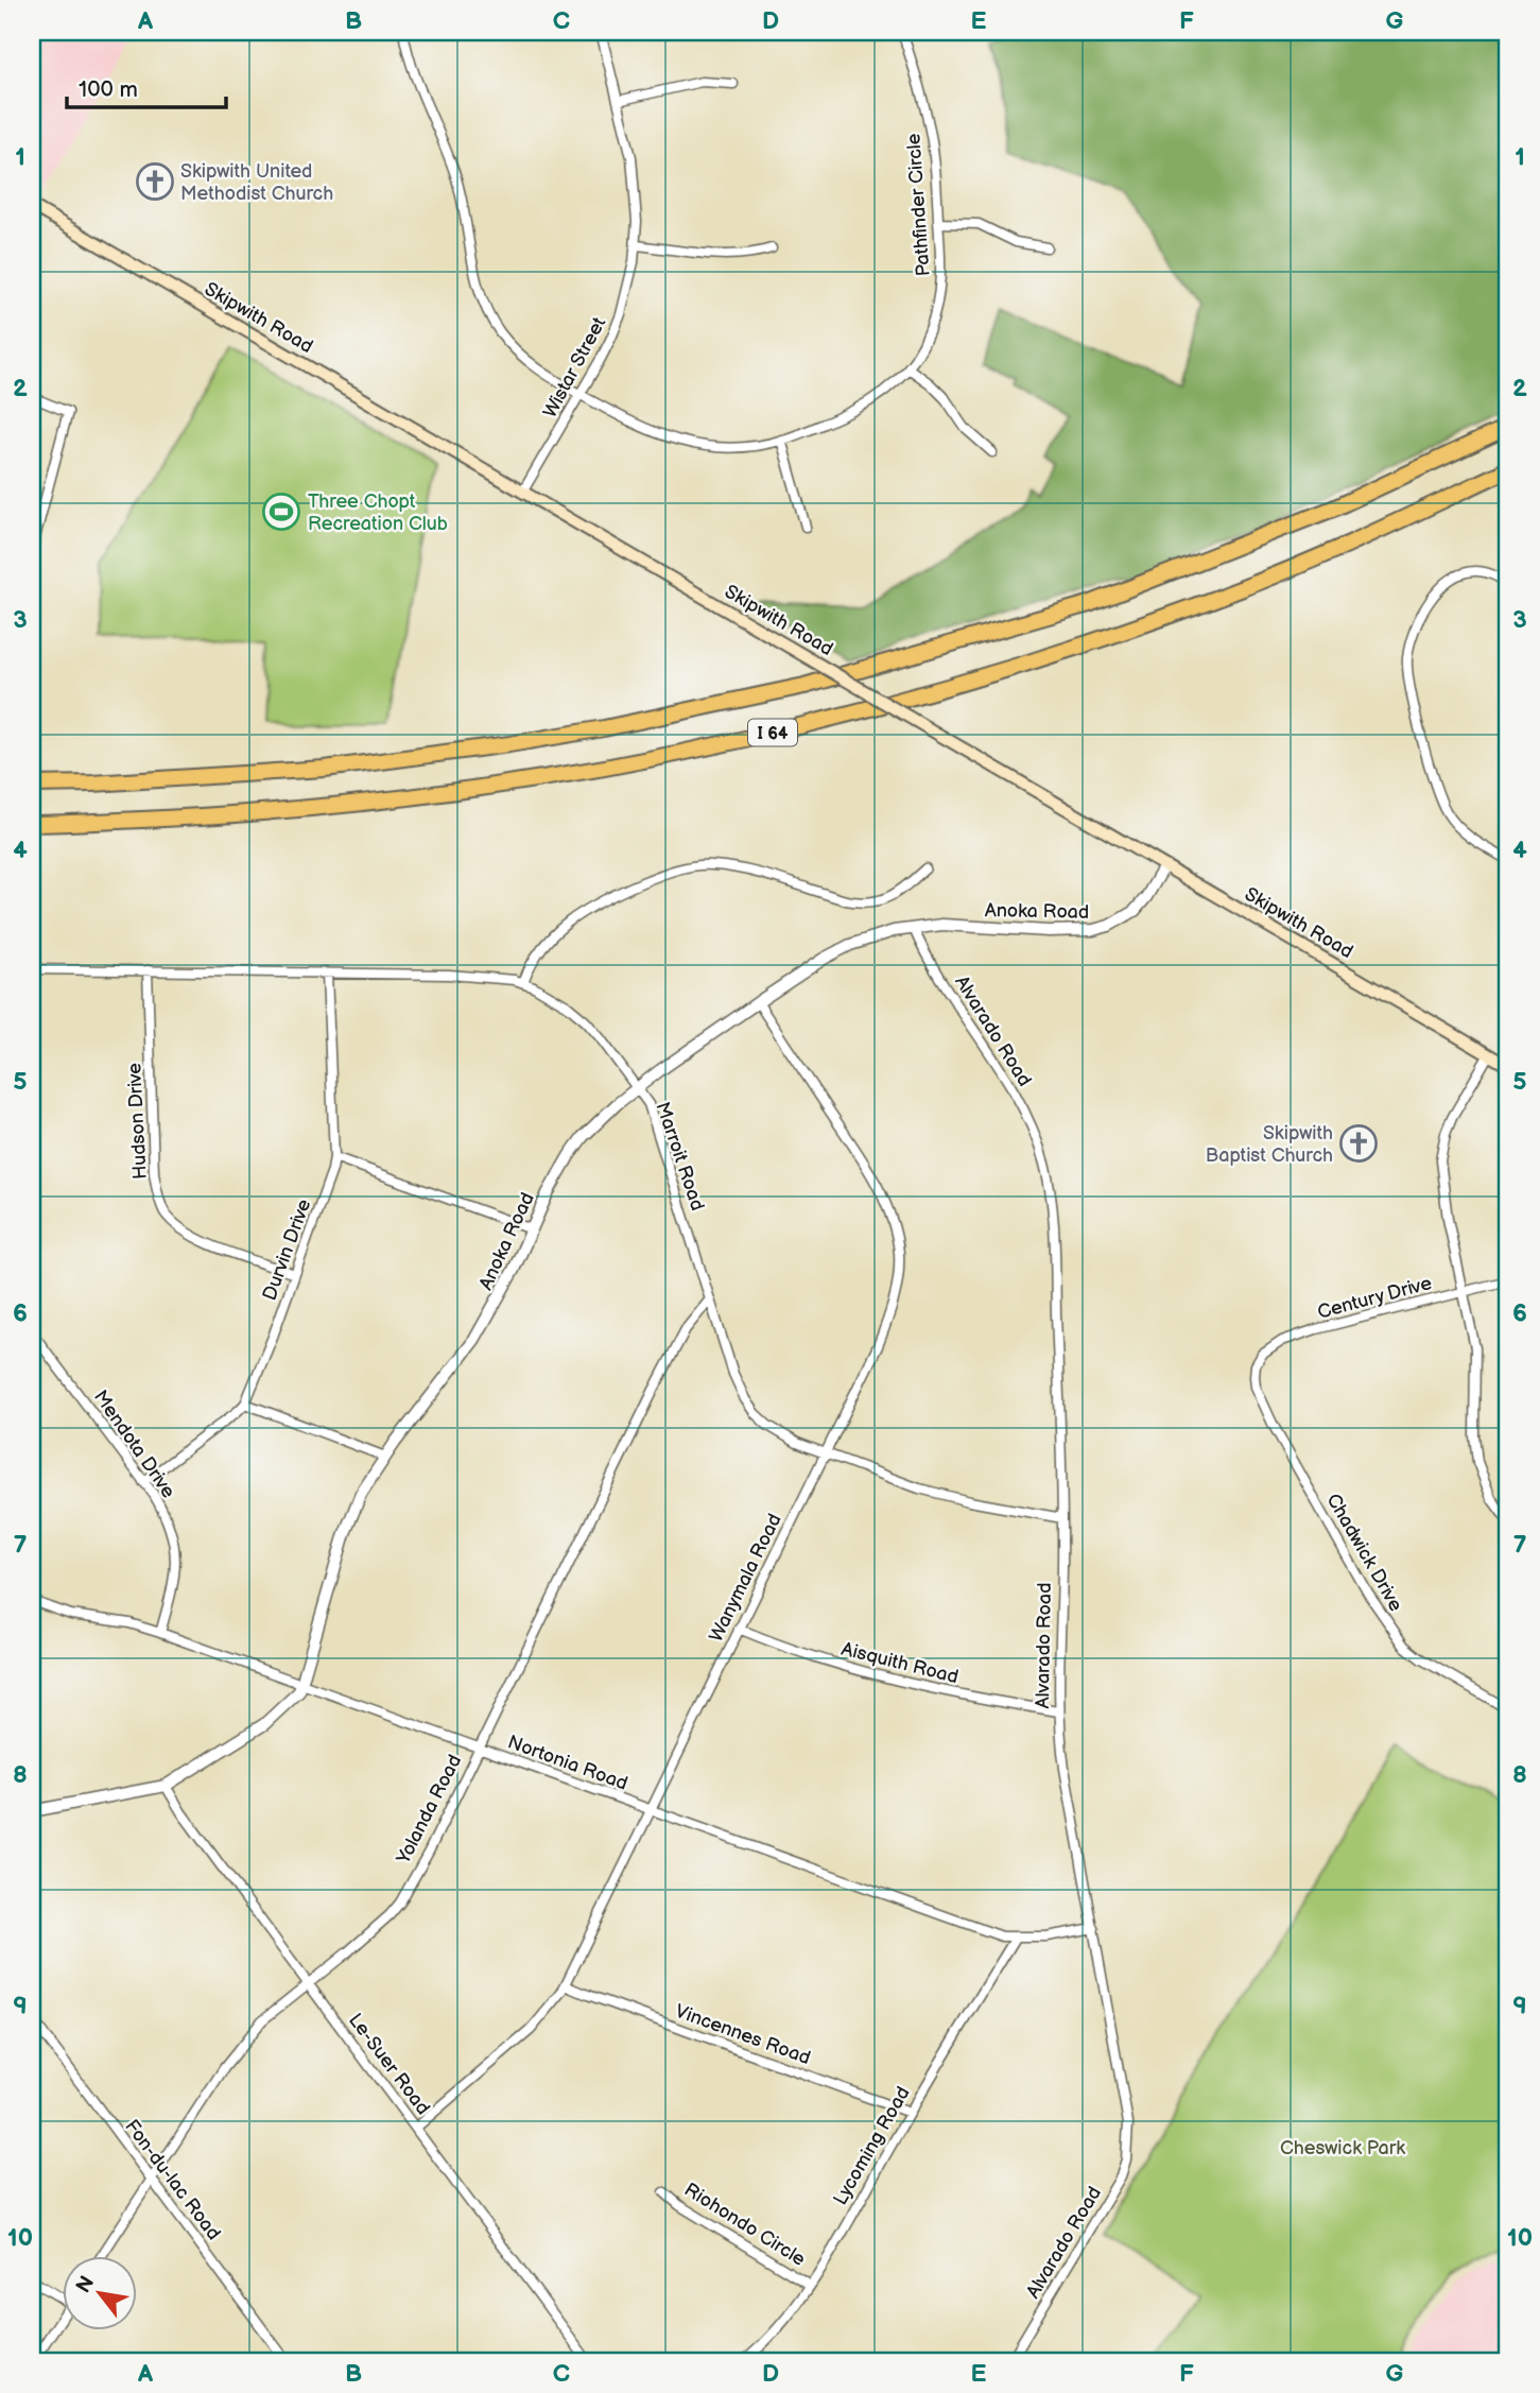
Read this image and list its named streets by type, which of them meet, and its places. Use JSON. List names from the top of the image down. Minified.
{"streets":{"highway":["I 64"],"main road":["Skipwith Road"],"street":["Pathfinder Circle","Wistar Street","Anoka Road","Alvarado Road","Hudson Drive","Marroit Road","Durvin Drive","Century Drive","Mendota Drive","Chadwick Drive","Wanymala Road","Aisquith Road","Nortonia Road","Yolanda Road","Vincennes Road","Le-Suer Road","Lycoming Road","Fon-du-lac Road","Riohondo Circle"]},"crossings":[["Pathfinder Circle","Wistar Street"],["Skipwith Road","Wistar Street"],["Skipwith Road","Anoka Road"],["Anoka Road","Alvarado Road"],["Anoka Road","Marroit Road"],["Anoka Road","Wanymala Road"],["Anoka Road","Nortonia Road"],["Anoka Road","Le-Suer Road"],["Alvarado Road","Marroit Road"],["Alvarado Road","Aisquith Road"],["Alvarado Road","Nortonia Road"],["Hudson Drive","Marroit Road"],["Hudson Drive","Durvin Drive"],["Marroit Road","Durvin Drive"],["Marroit Road","Wanymala Road"],["Marroit Road","Yolanda Road"],["Durvin Drive","Mendota Drive"],["Century Drive","Chadwick Drive"],["Mendota Drive","Nortonia Road"],["Wanymala Road","Aisquith Road"],["Wanymala Road","Nortonia Road"],["Wanymala Road","Vincennes Road"],["Wanymala Road","Le-Suer Road"],["Nortonia Road","Yolanda Road"],["Nortonia Road","Lycoming Road"],["Yolanda Road","Le-Suer Road"],["Yolanda Road","Fon-du-lac Road"],["Vincennes Road","Lycoming Road"],["Lycoming Road","Riohondo Circle"]],"parks":["Cheswick Park"],"places":{"church":["Skipwith United Methodist Church","Skipwith Baptist Church"],"sports":["Three Chopt Recreation Club"]},"scale_bar":"100 m","north":"top left","grid":{"columns":["A","B","C","D","E","F","G"],"rows":["1","2","3","4","5","6","7","8","9","10"]}}
